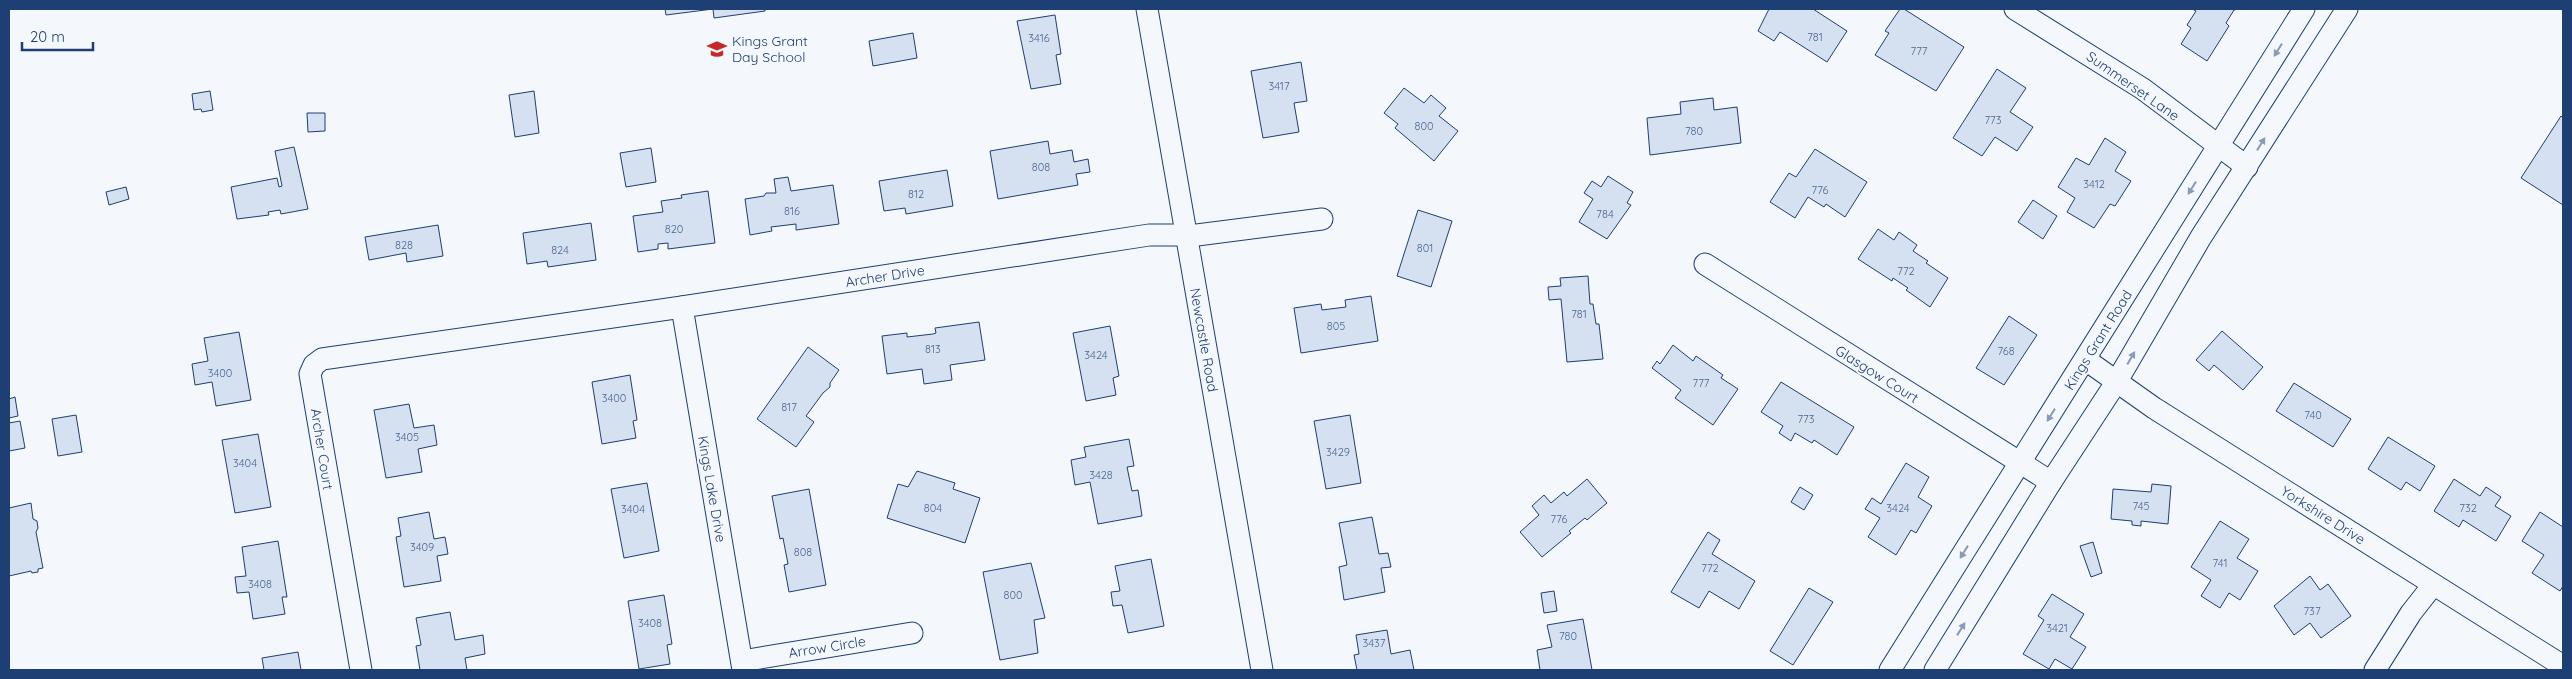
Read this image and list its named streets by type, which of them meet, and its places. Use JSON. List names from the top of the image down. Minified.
{"streets":{"street":["Summerset Lane","Archer Drive","Newcastle Road","Kings Grant Road","Glasgow Court","Archer Court","Kings Lake Drive","Yorkshire Drive","Arrow Circle"]},"crossings":[["Summerset Lane","Kings Grant Road"],["Archer Drive","Newcastle Road"],["Archer Drive","Archer Court"],["Archer Drive","Kings Lake Drive"],["Kings Grant Road","Glasgow Court"],["Kings Grant Road","Yorkshire Drive"],["Kings Lake Drive","Arrow Circle"]],"places":{"school or university":["Kings Grant Day School"]},"house_numbers":["781","3416","777","3417","773","800","780","808","3412","776","812","816","784","820","828","801","824","772","781","805","813","768","3424","3400","777","3400","817","740","773","3405","3429","3404","3428","745","804","3424","732","3404","776","3409","808","741","772","3408","800","737","3408","3421","780","3437"],"scale_bar":"20 m"}
